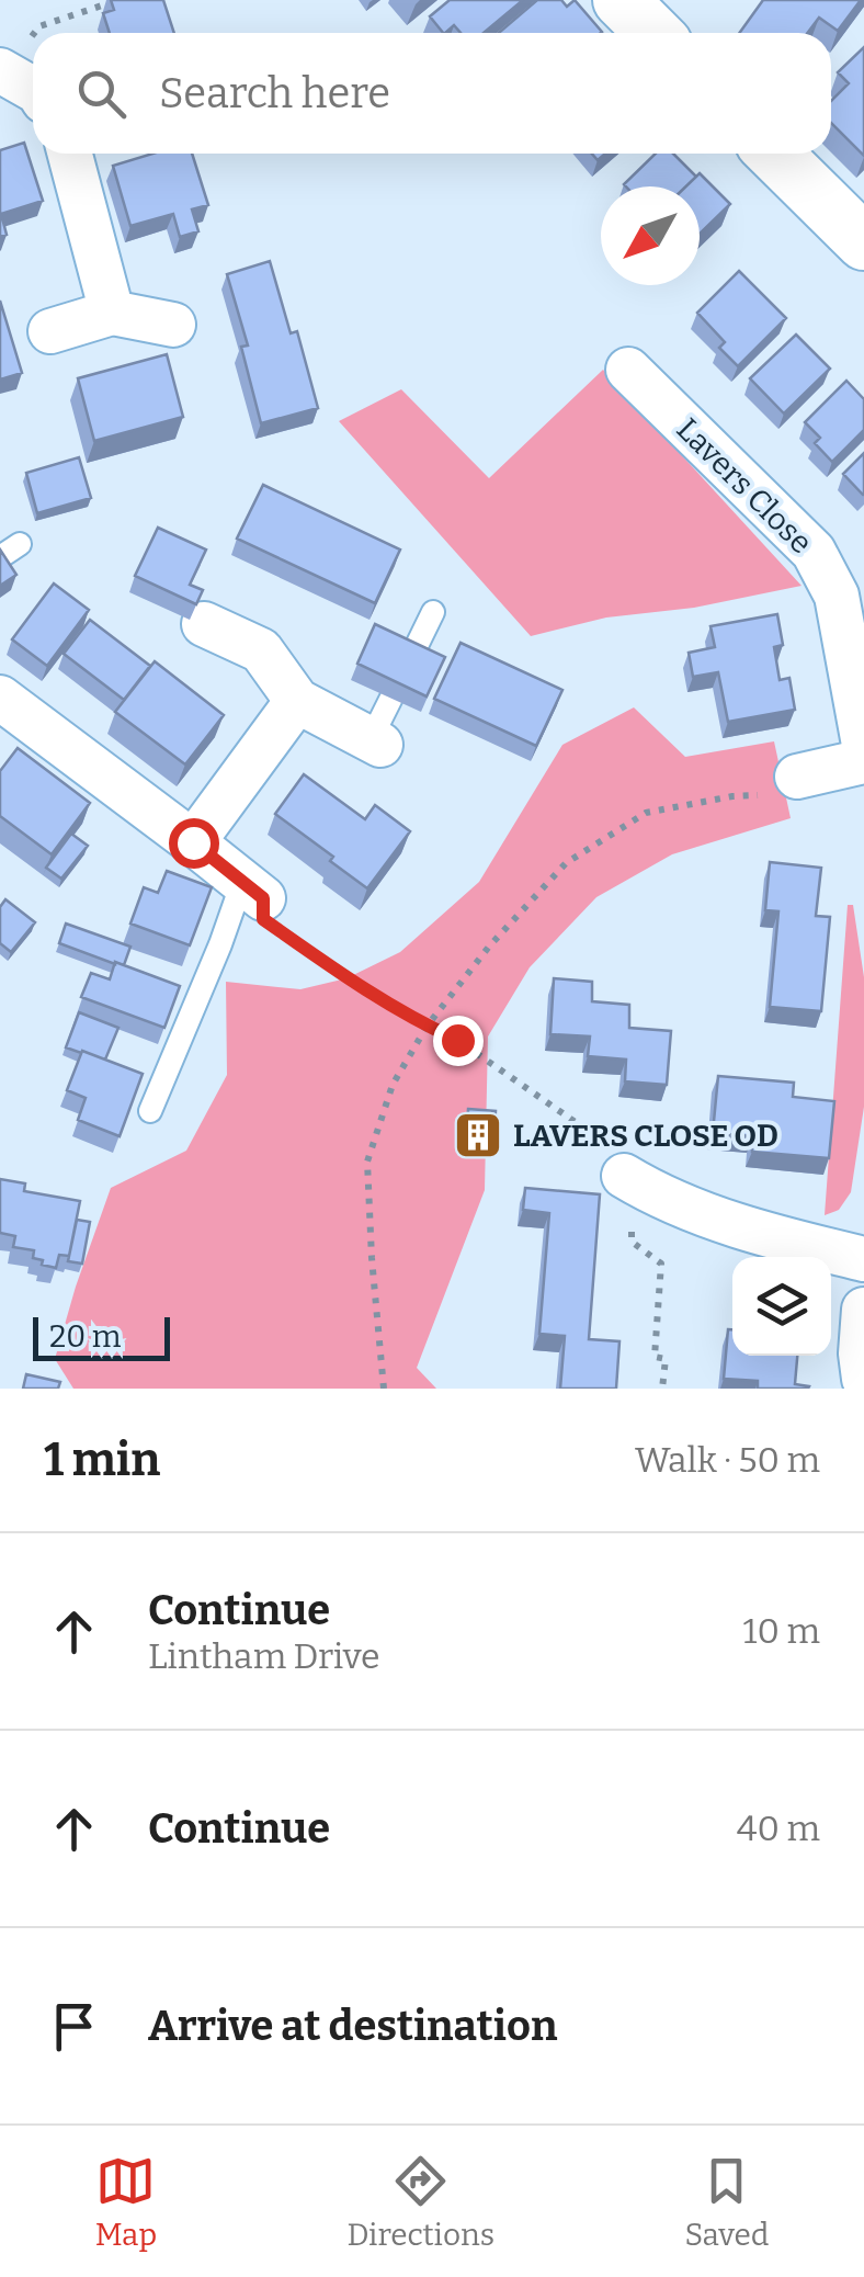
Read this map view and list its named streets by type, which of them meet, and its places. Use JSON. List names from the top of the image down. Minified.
{"streets":{"street":["Lavers Close"]},"places":{"building":["LAVERS CLOSE OD"]},"scale_bar":"20 m","north":"bottom left","page":{"search":"Search here","scale":"20 m","heading":["1 min","Walk · 50 m"],"list":[["Continue","Lintham Drive","10 m"],["Continue","40 m"],"Arrive at destination"],"nav":["Map","Directions","Saved"]}}
